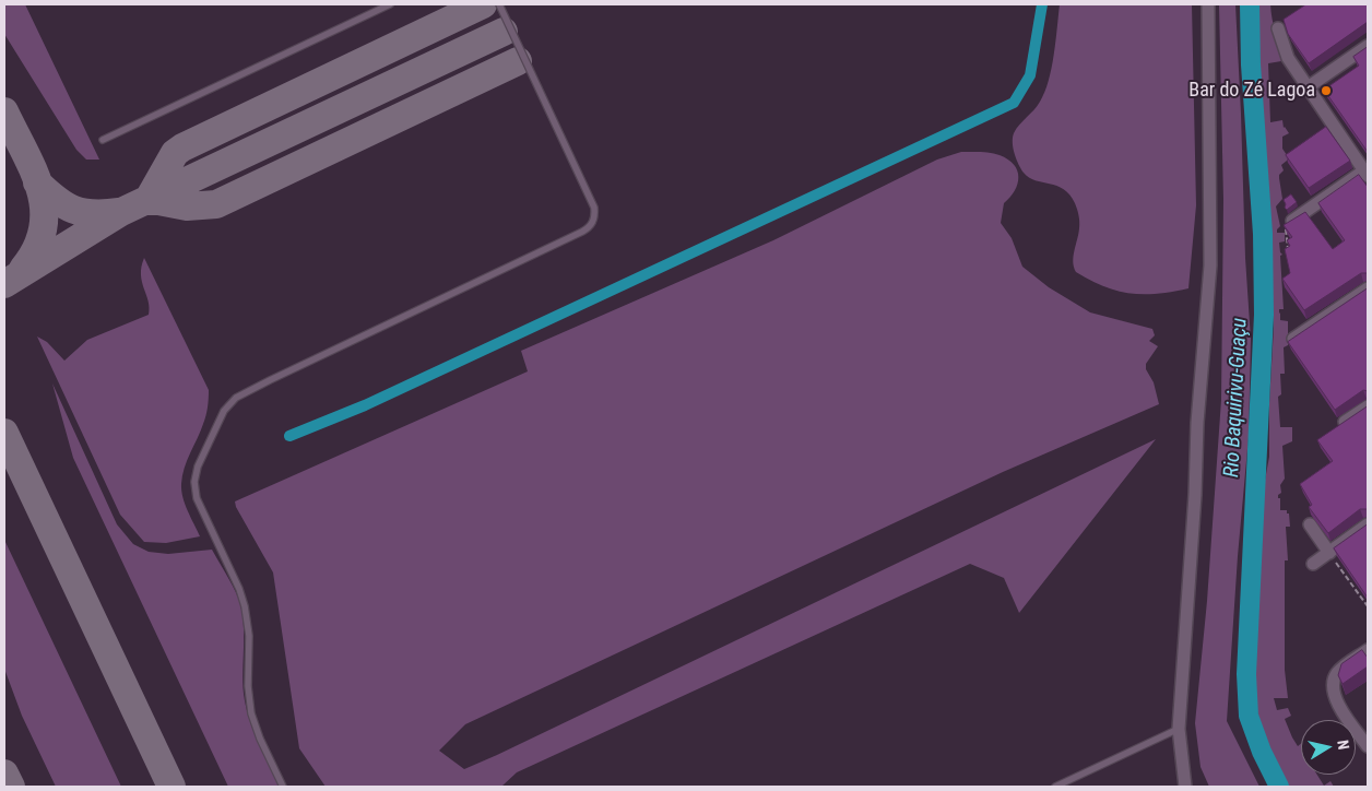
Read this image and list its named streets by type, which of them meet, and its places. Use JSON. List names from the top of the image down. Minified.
{"water":["Rio Baquirivu-Guaçu"],"places":["Bar do Zé Lagoa"],"north":"right"}
